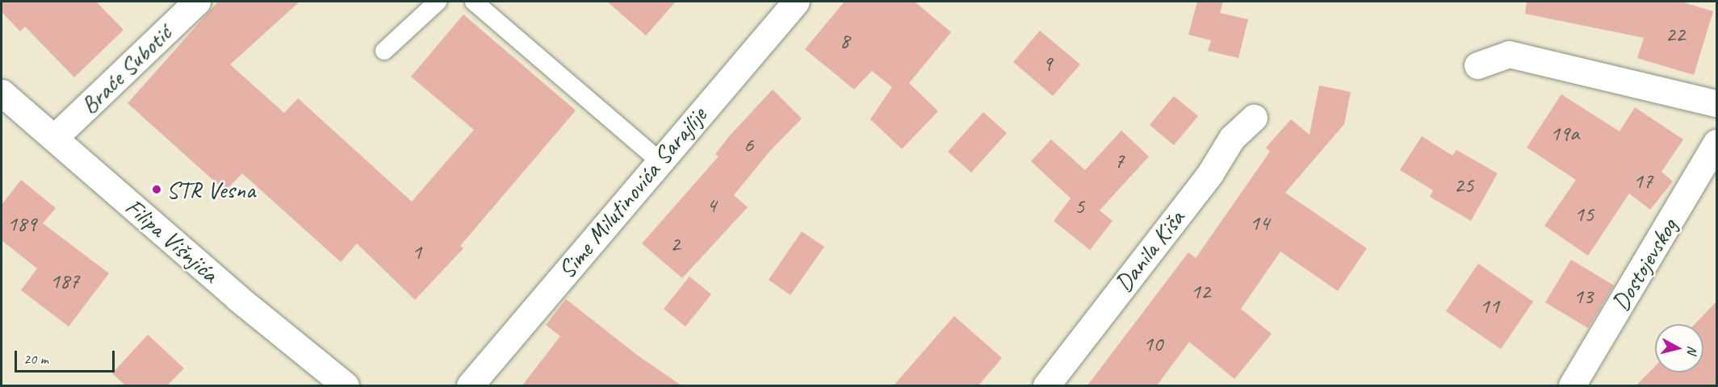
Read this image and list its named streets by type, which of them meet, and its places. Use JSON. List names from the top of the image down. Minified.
{"streets":{"street":["Braće Subotić","Sime Milutinovića Sarajlije","Filipa Višnjića","Danila Kiša","Dostojevskog"]},"crossings":[["Braće Subotić","Filipa Višnjića"]],"places":["STR Vesna"],"house_numbers":["22","8","9","19a","6","7","17","25","4","5","15","14","189","2","1","187","12","13","11","10"],"scale_bar":"20 m","north":"right"}
